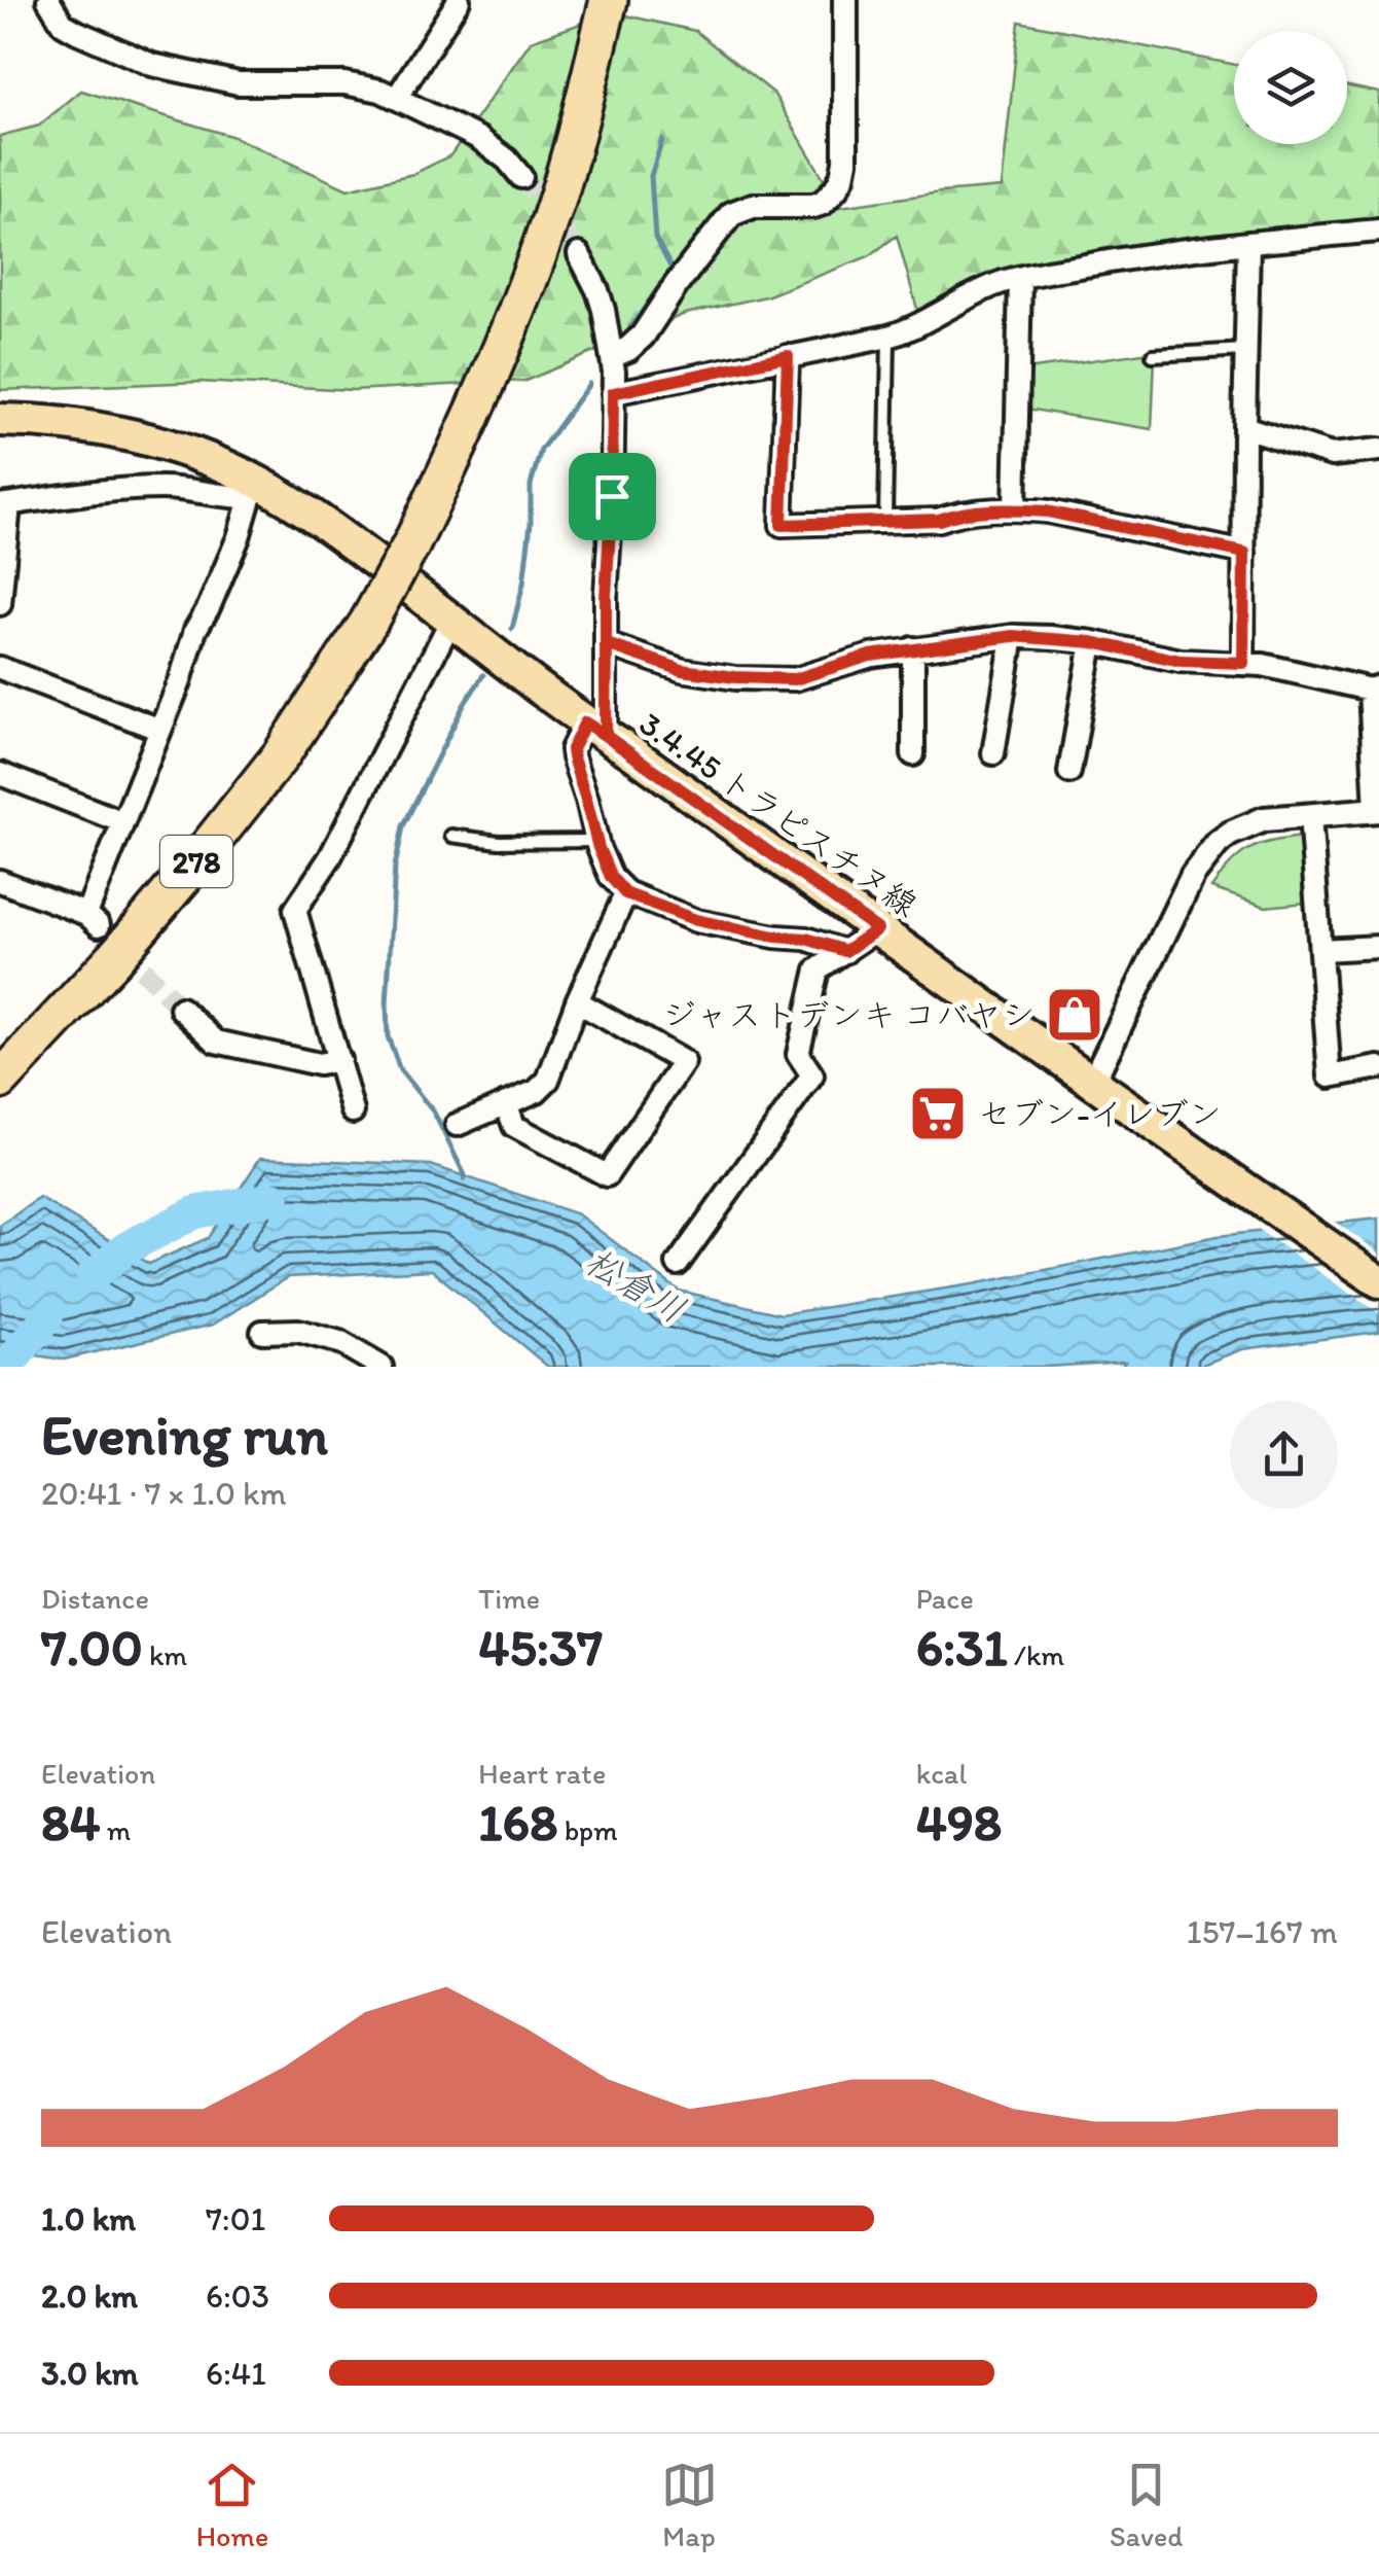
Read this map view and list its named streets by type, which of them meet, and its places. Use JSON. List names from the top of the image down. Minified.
{"streets":{"highway":["278"],"main road":["3.4.45 トラピスチヌ線"]},"water":["松倉川"],"places":{"shop":["ジャストデンキ コバヤシ"],"supermarket":["セブン-イレブン"]},"page":{"heading":["Evening run","20:41 · 7 × 1.0 km"],"stats":[["Distance","7.00 km"],["Time","45:37"],["Pace","6:31 /km"],["Elevation","84 m"],["Heart rate","168 bpm"],["kcal","498"]],"chart":["Elevation","157–167 m"],"list":[{"name":"1.0 km","note":"7:01"},{"name":"2.0 km","note":"6:03"},{"name":"3.0 km","note":"6:41"}],"tabs":["Home","Map","Saved"]}}
